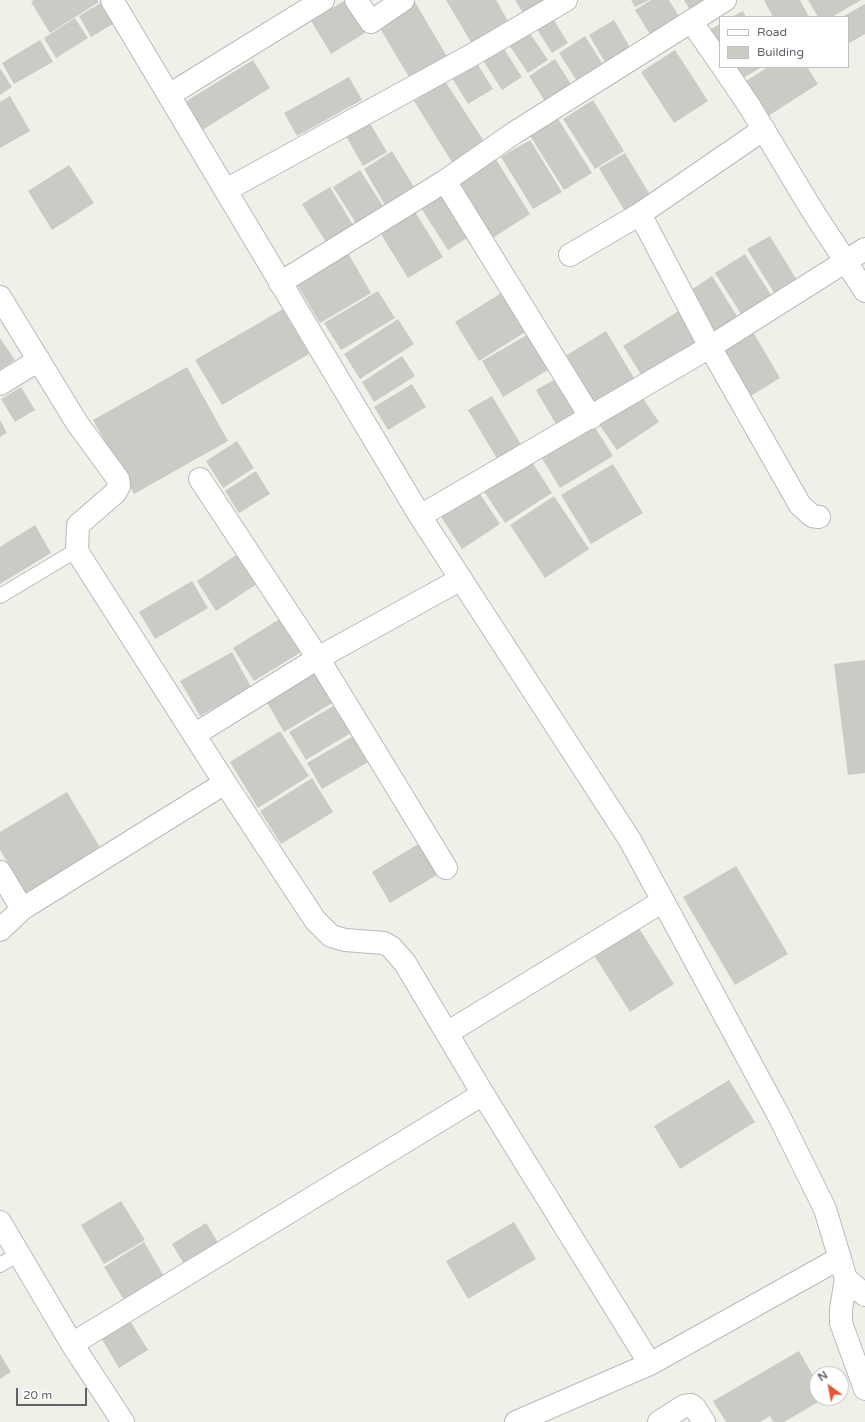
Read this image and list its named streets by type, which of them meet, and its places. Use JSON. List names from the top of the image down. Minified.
{"legend":["Road","Building"],"scale_bar":"20 m","north":"top left"}
